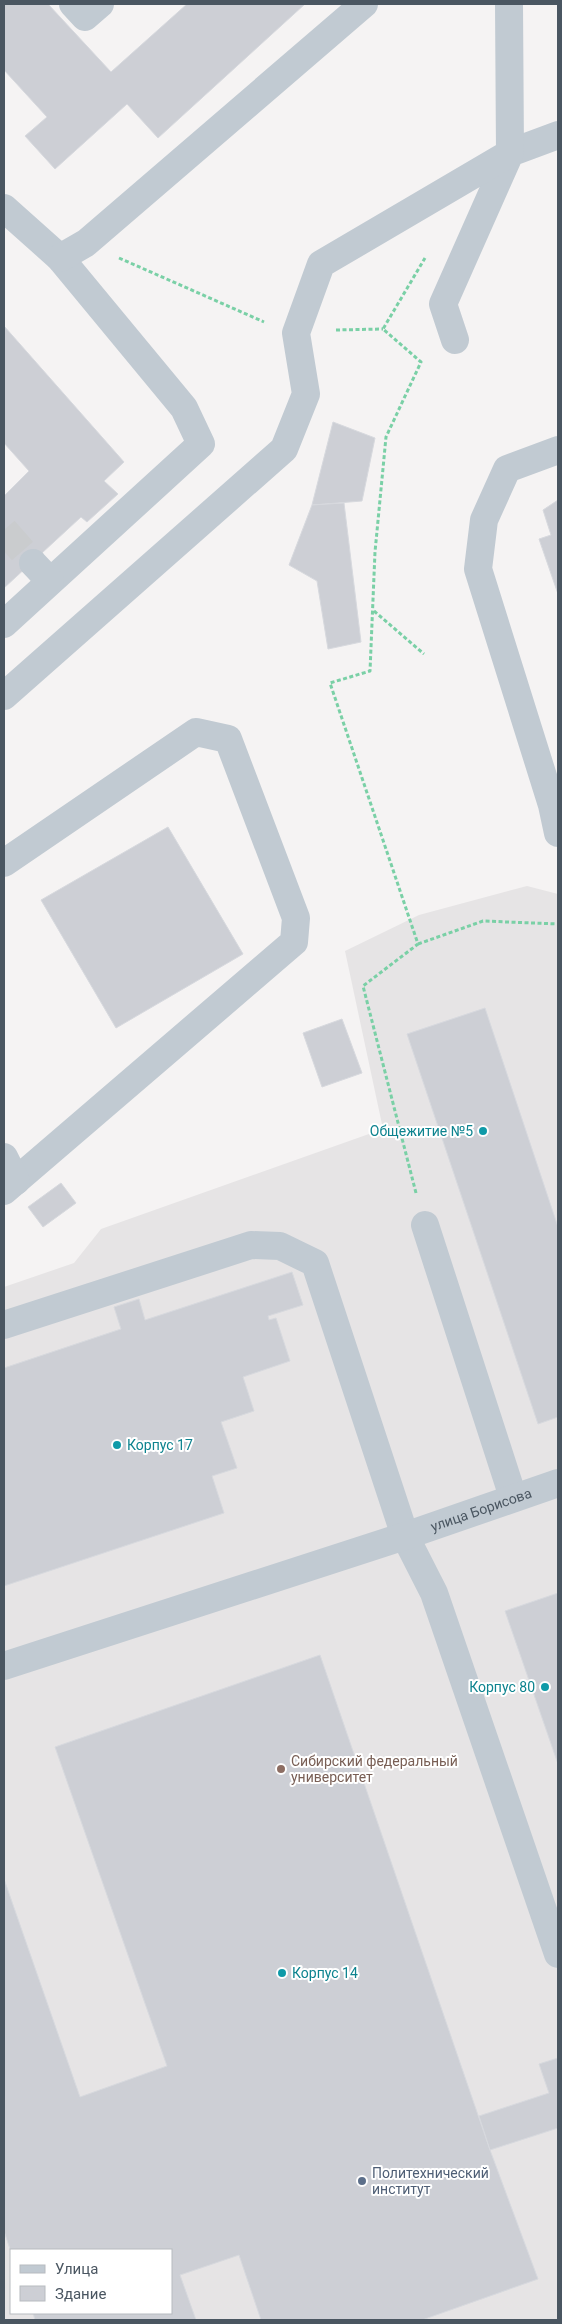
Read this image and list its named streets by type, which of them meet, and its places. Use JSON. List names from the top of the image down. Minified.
{"streets":{"street":["улица Борисова"]},"places":["Общежитие №5","Корпус 17","Корпус 80","Сибирский федеральный университет","Корпус 14","Политехнический институт"],"legend":["Улица","Здание"]}
